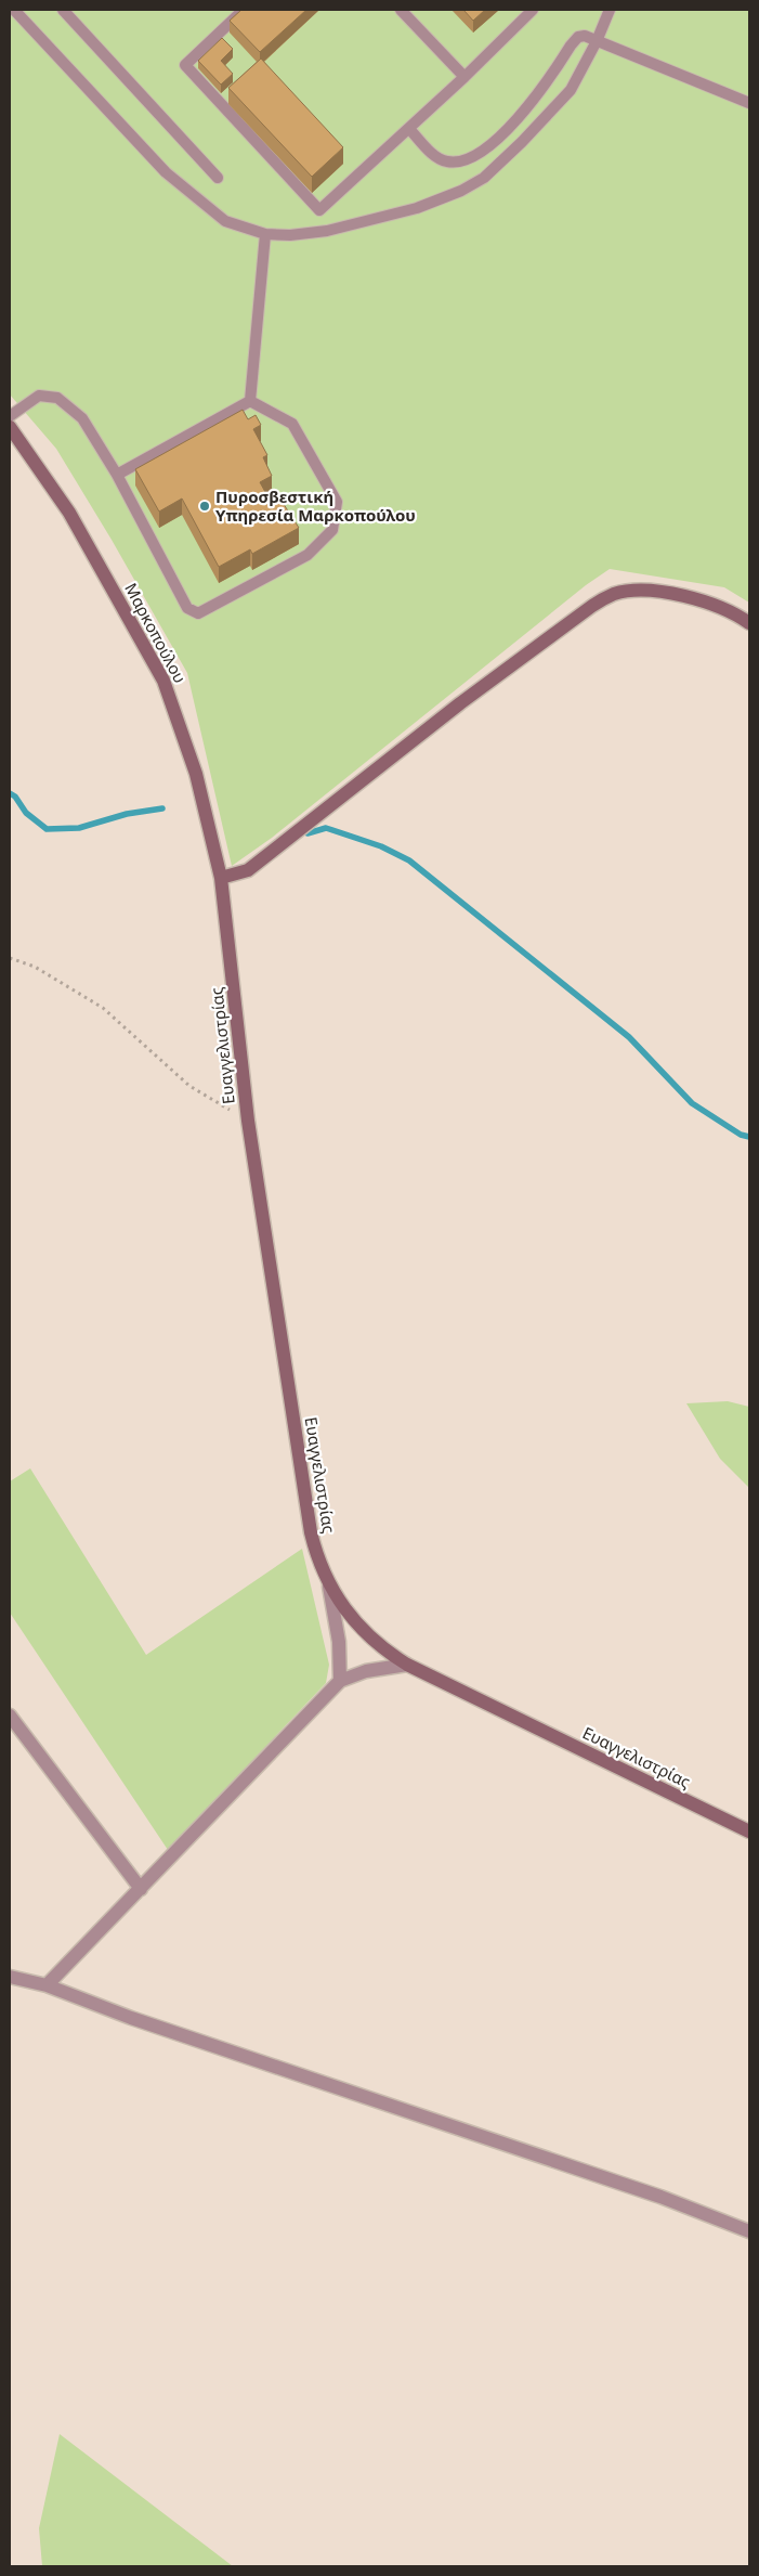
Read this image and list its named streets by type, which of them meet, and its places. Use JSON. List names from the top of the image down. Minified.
{"streets":{"street":["Μαρκοπούλου","Ευαγγελιστρίας"]},"crossings":[["Μαρκοπούλου","Ευαγγελιστρίας"]],"places":["Πυροσβεστική Υπηρεσία Μαρκοπούλου"]}
